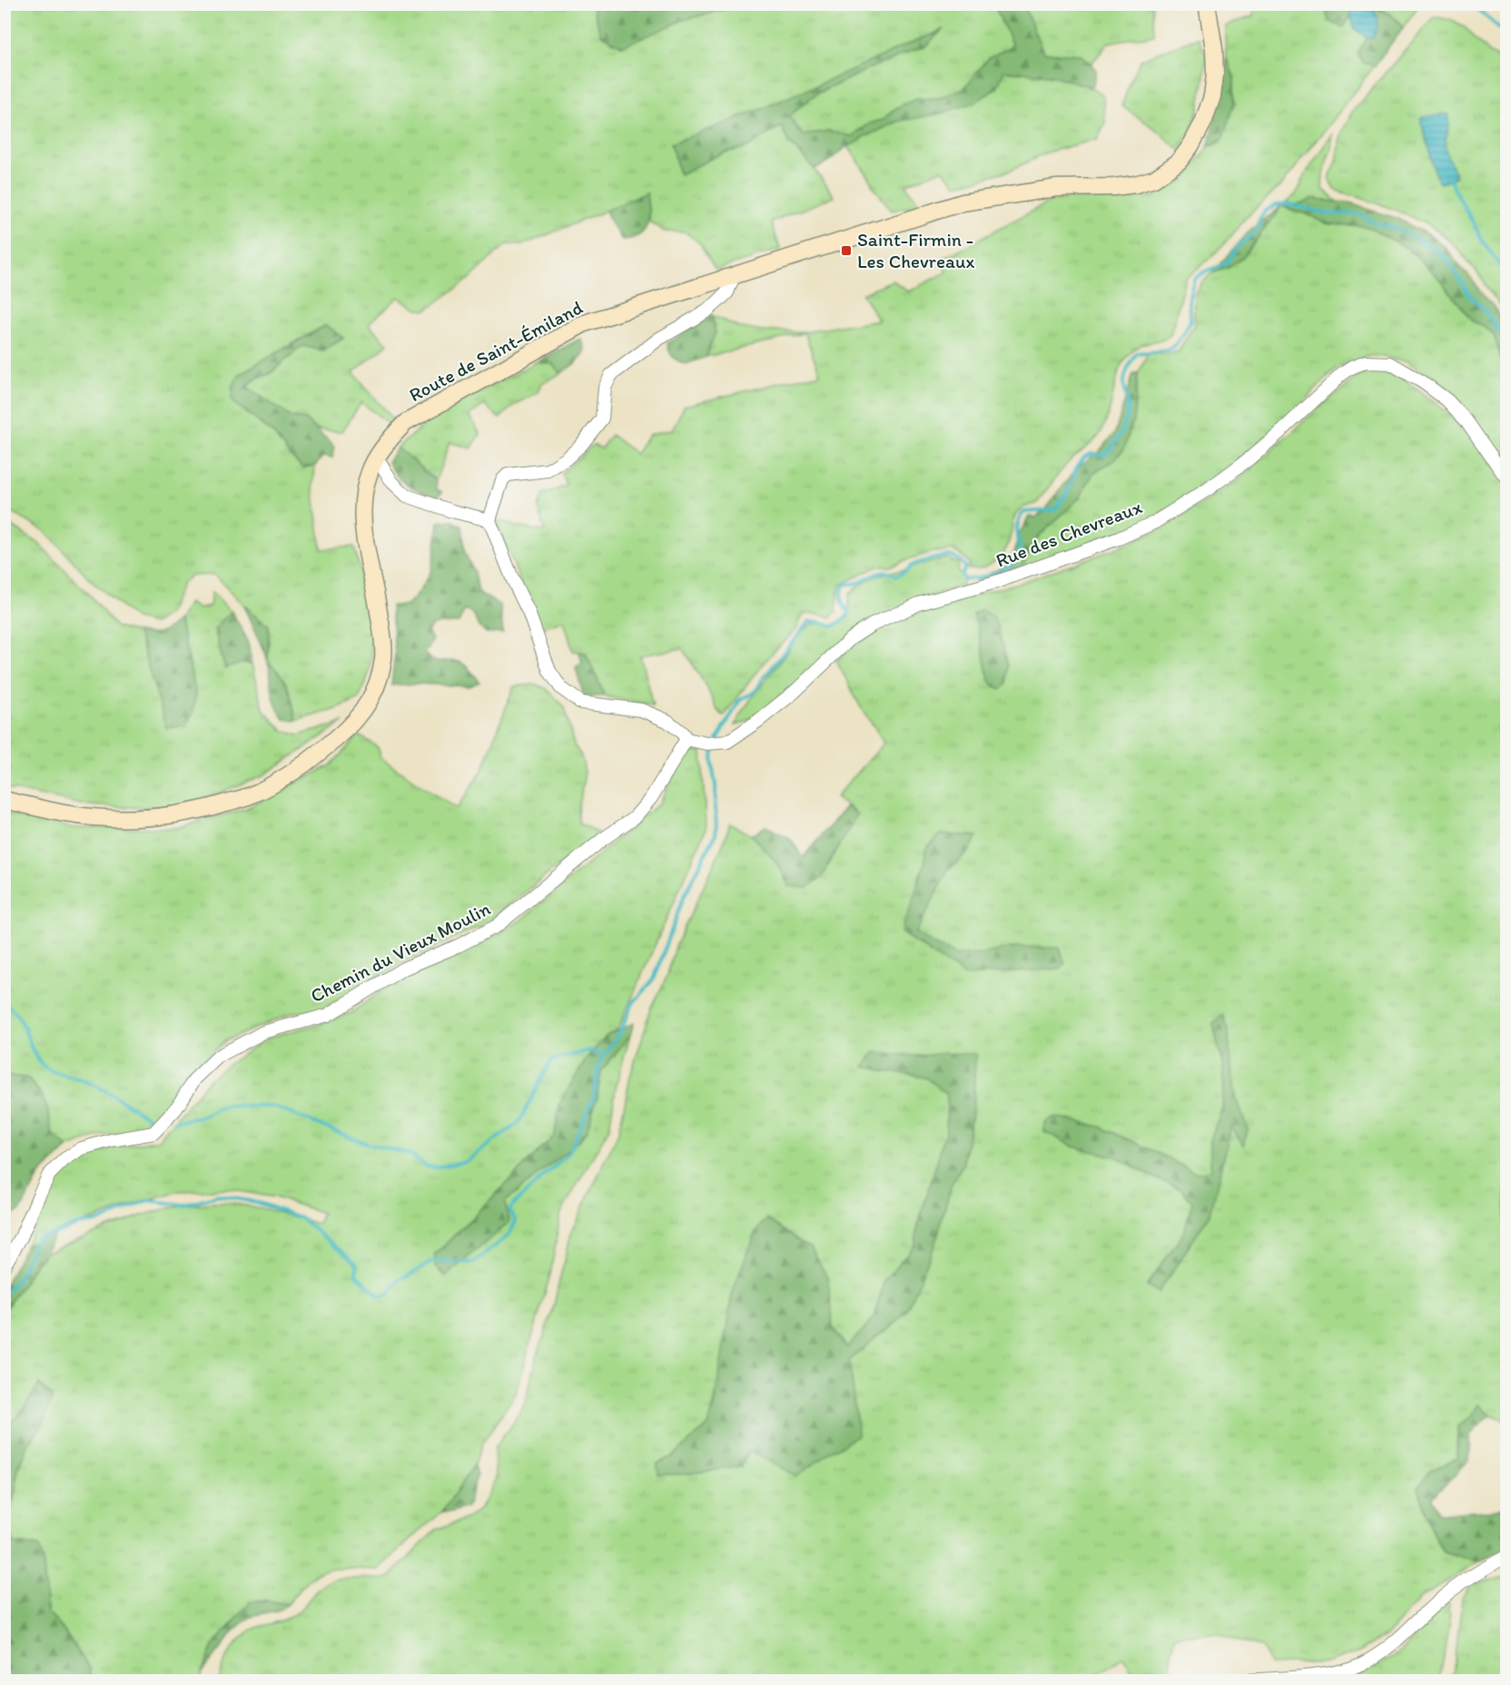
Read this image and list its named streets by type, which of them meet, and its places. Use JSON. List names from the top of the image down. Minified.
{"streets":{"main road":["Route de Saint-Émiland"],"street":["Rue des Chevreaux","Chemin du Vieux Moulin"]},"crossings":[["Rue des Chevreaux","Chemin du Vieux Moulin"]],"places":{"transit":["Saint-Firmin - Les Chevreaux"]}}
